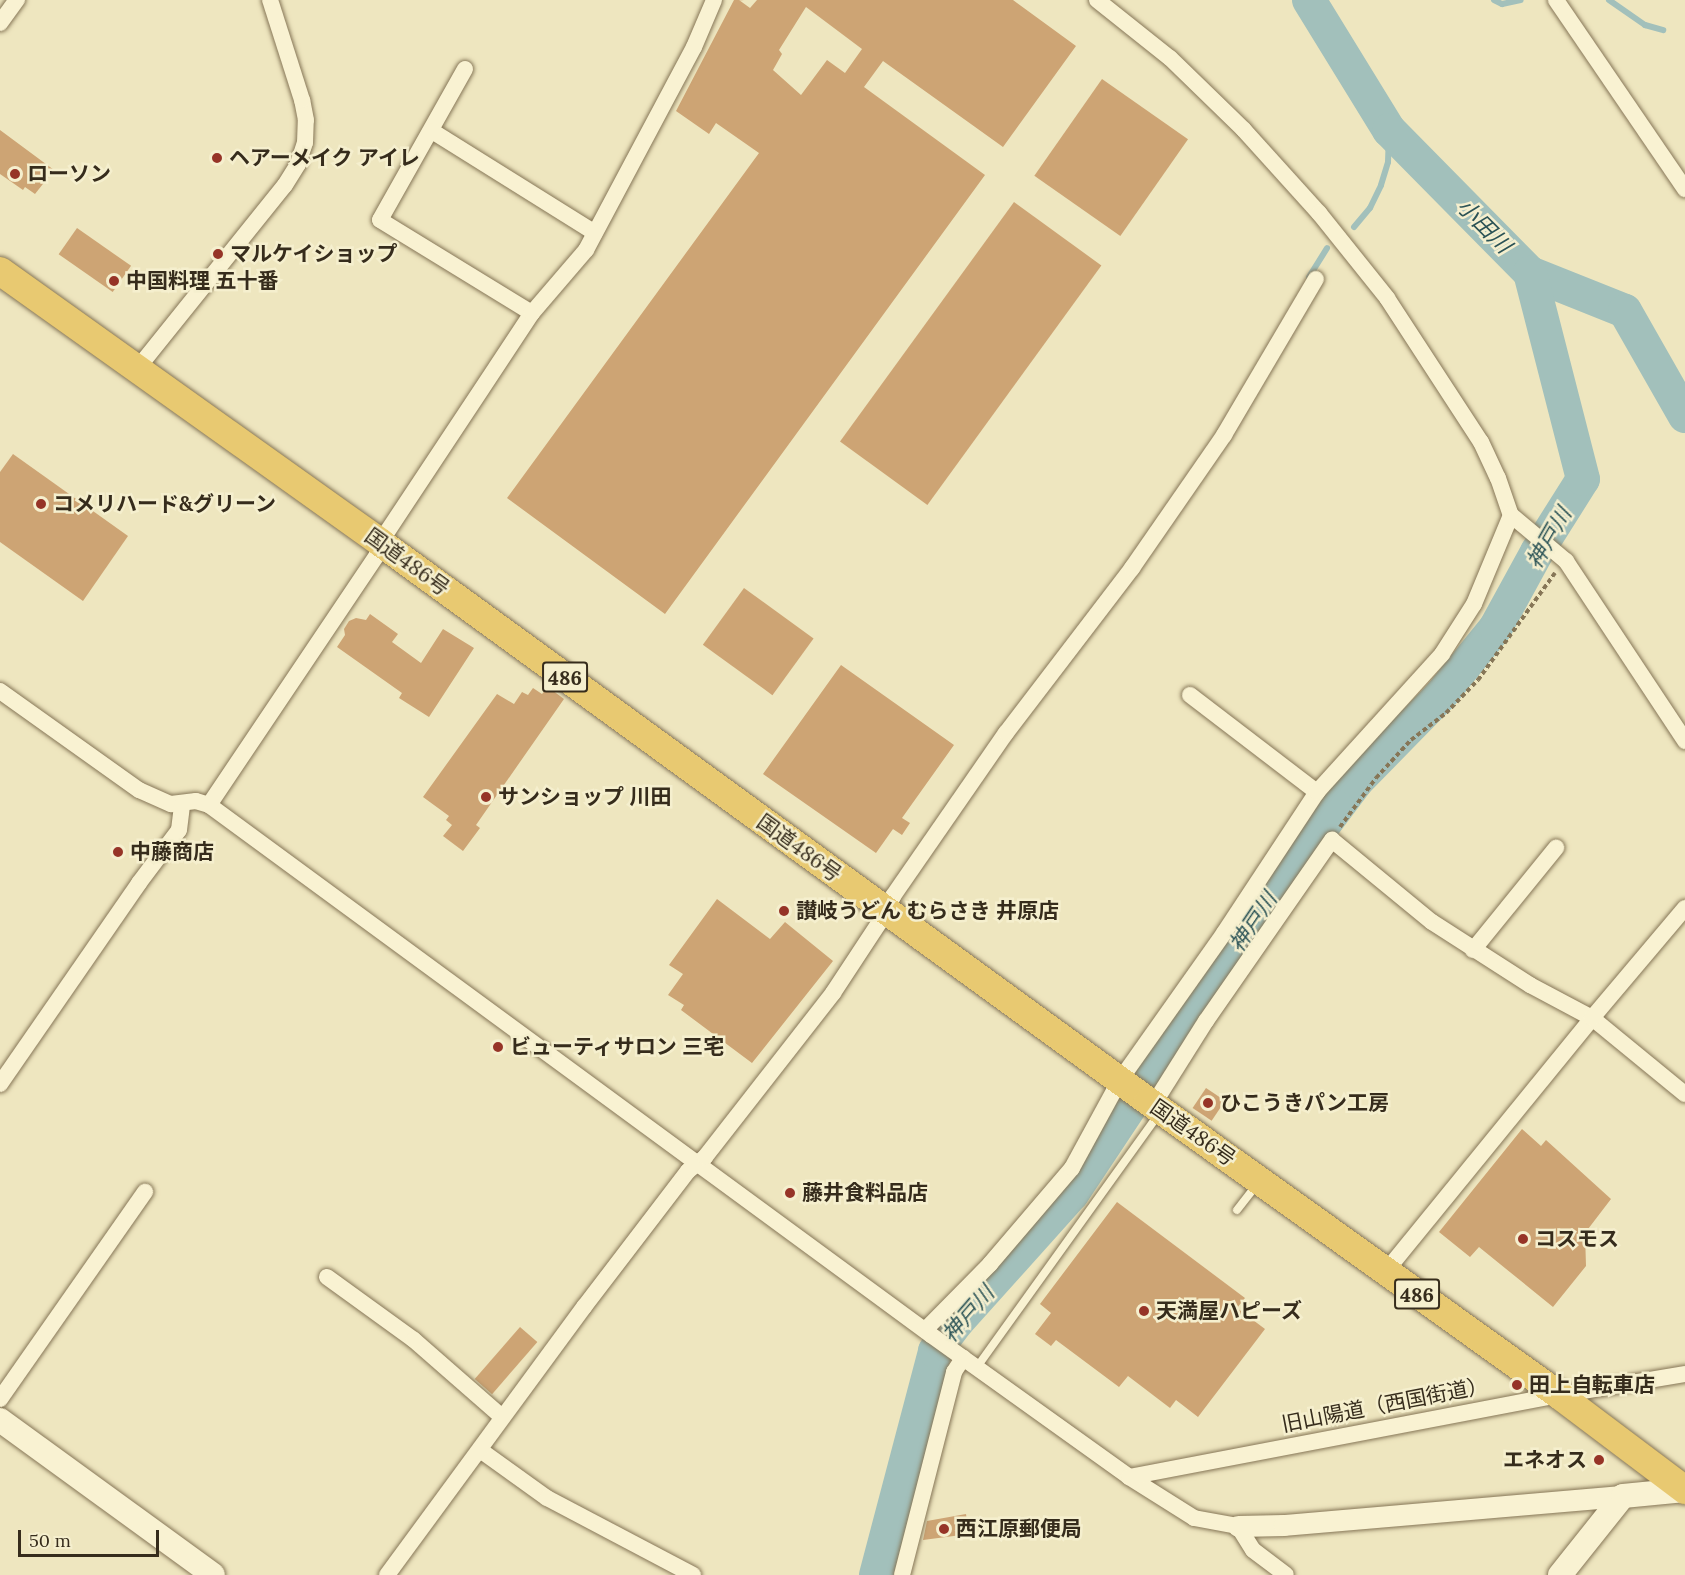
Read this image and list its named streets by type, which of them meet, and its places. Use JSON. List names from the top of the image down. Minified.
{"streets":{"highway":["国道486号","486"],"street":["旧山陽道（西国街道）"]},"crossings":[["国道486号","旧山陽道（西国街道）"]],"water":["小田川","神戸川"],"places":["ヘアーメイク アイレ","ローソン","マルケイショップ","中国料理 五十番","コメリハード&グリーン","サンショップ 川田","中藤商店","讃岐うどん むらさき 井原店","ビューティサロン 三宅","ひこうきパン工房","藤井食料品店","コスモス","天満屋ハピーズ","田上自転車店","エネオス","西江原郵便局"],"scale_bar":"50 m"}
